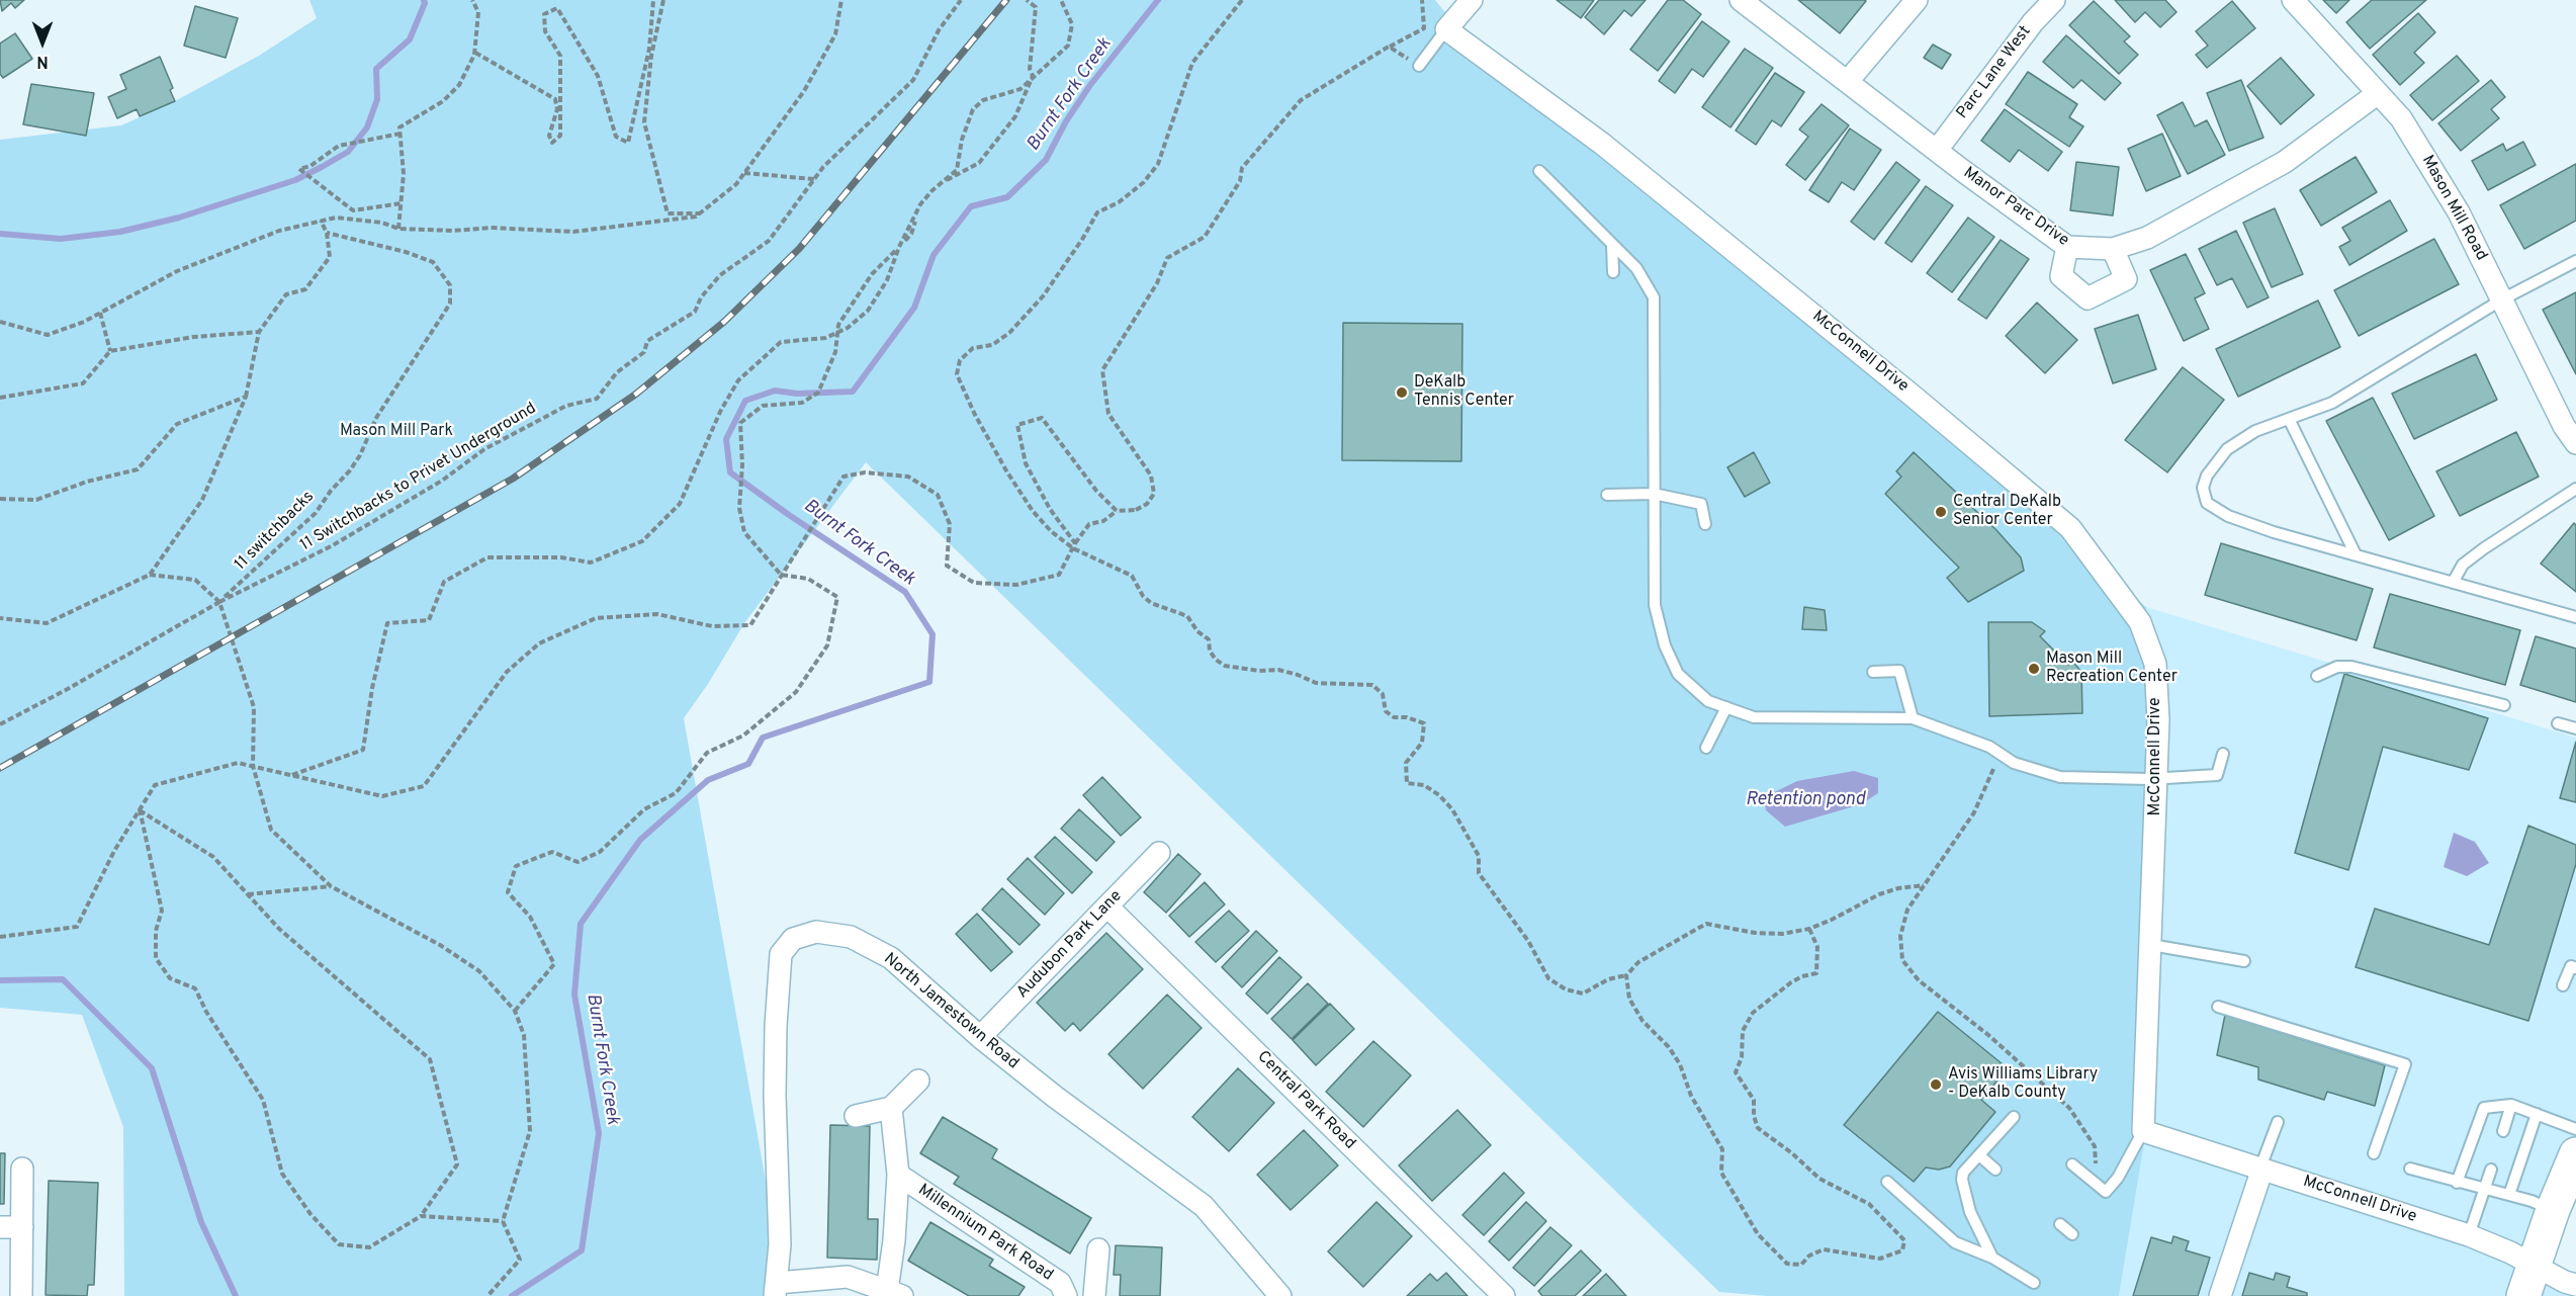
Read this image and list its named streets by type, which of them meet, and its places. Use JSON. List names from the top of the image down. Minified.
{"streets":{"street":["Parc Lane West","Manor Parc Drive","Mason Mill Road","McConnell Drive","Audubon Park Lane","North Jamestown Road","Central Park Road","Millennium Park Road"],"path":["11 Switchbacks to Privet Underground","11 switchbacks"]},"crossings":[["Parc Lane West","Manor Parc Drive"],["Manor Parc Drive","Mason Mill Road"],["11 Switchbacks to Privet Underground","11 switchbacks"],["Audubon Park Lane","North Jamestown Road"],["Audubon Park Lane","Central Park Road"]],"water":["Burnt Fork Creek","Retention pond"],"parks":["Mason Mill Park"],"places":["DeKalb Tennis Center","Central DeKalb Senior Center","Mason Mill Recreation Center","Avis Williams Library - DeKalb County"],"north":"bottom"}
